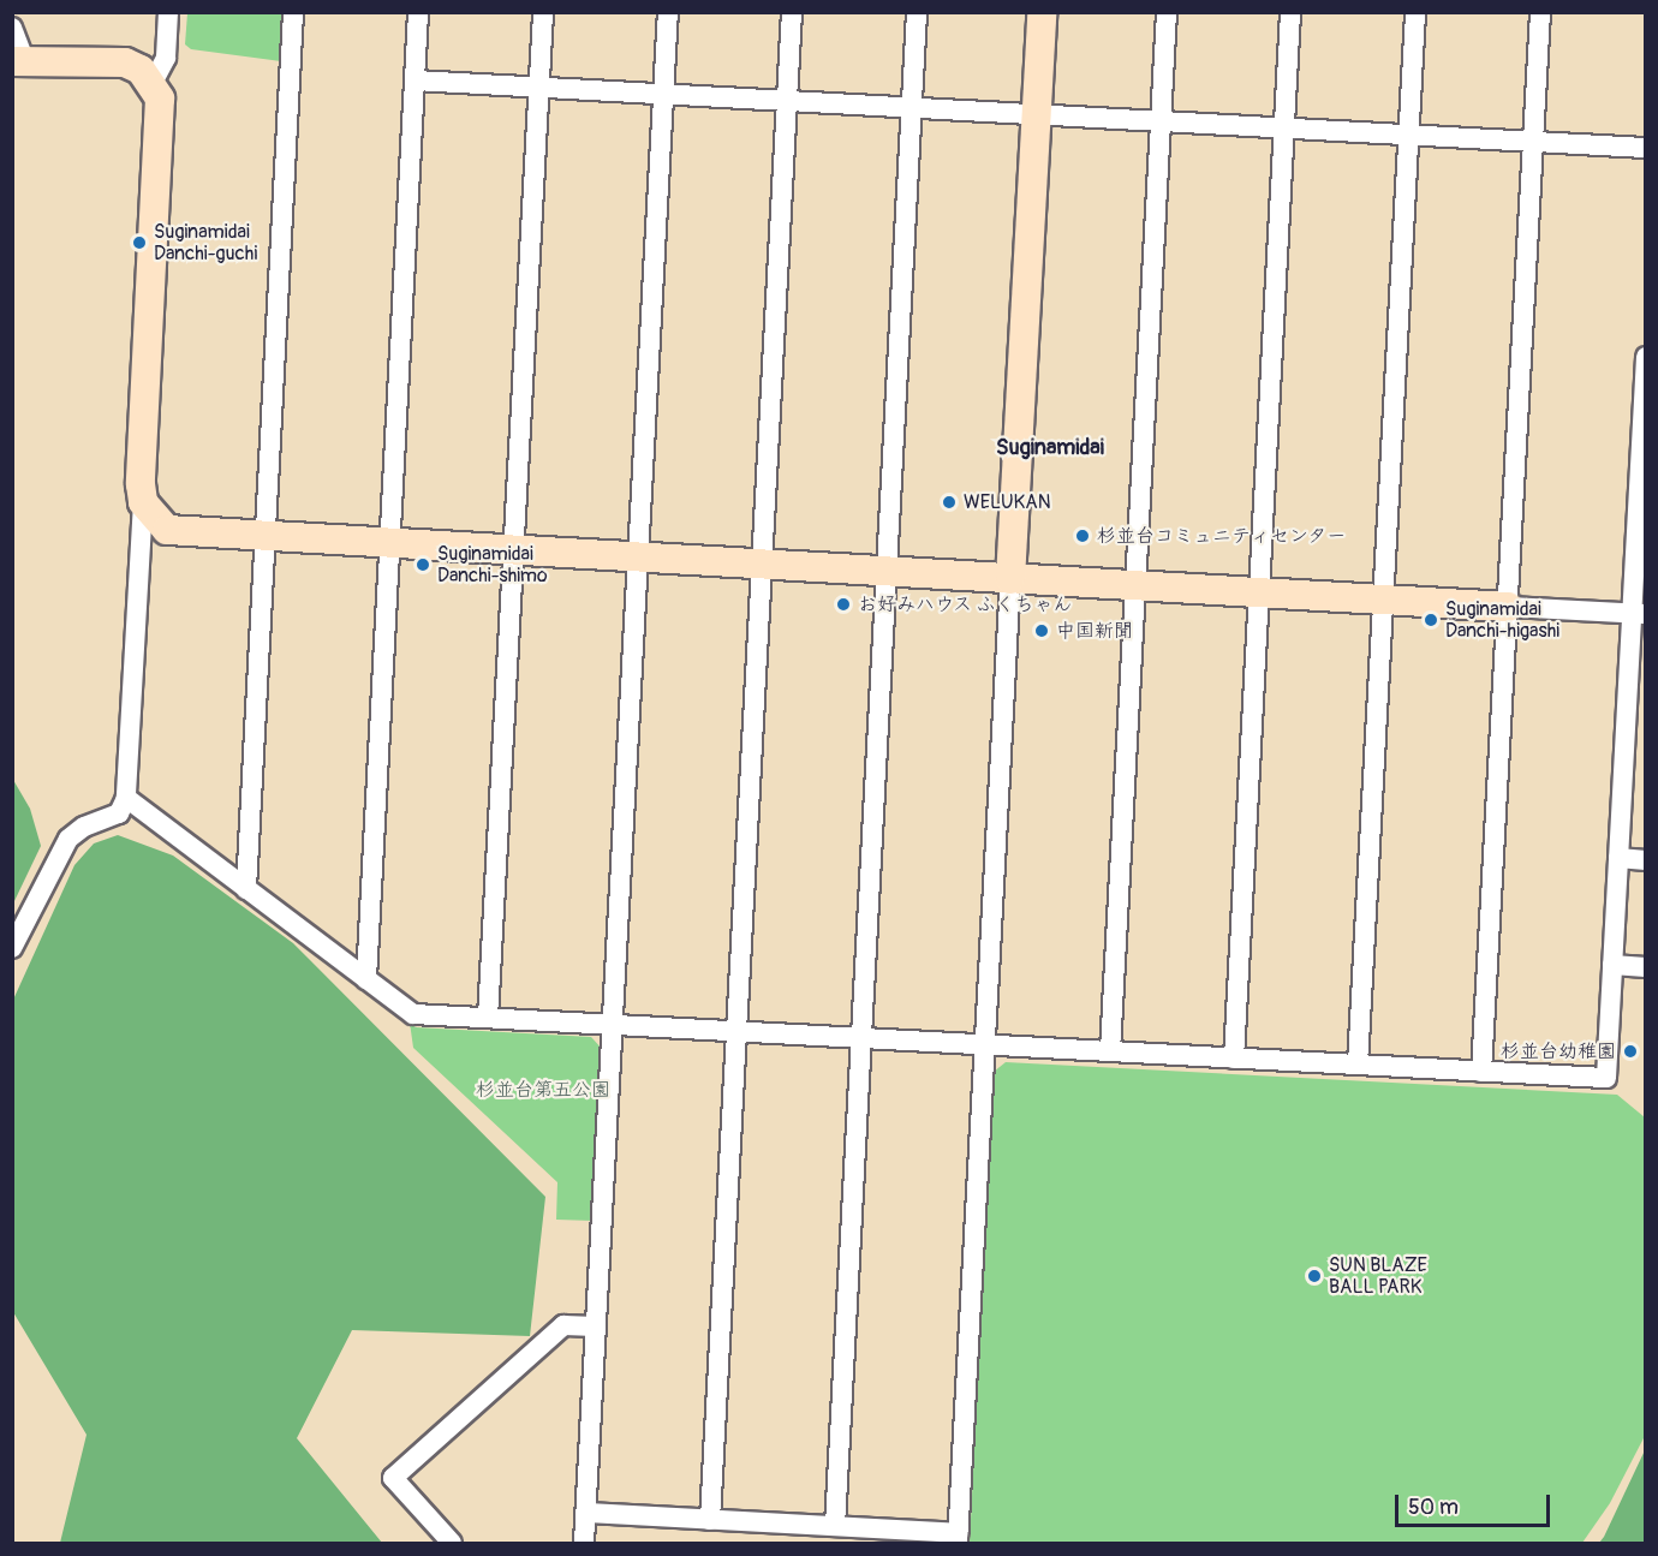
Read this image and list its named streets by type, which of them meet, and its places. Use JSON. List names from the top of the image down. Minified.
{"districts":["Suginamidai"],"parks":["杉並台第五公園"],"places":["Suginamidai Danchi-guchi","WELUKAN","杉並台コミュニティセンター","Suginamidai Danchi-shimo","お好みハウス ふくちゃん","Suginamidai Danchi-higashi","中国新聞","杉並台幼稚園","SUN BLAZE BALL PARK"],"scale_bar":"50 m"}
